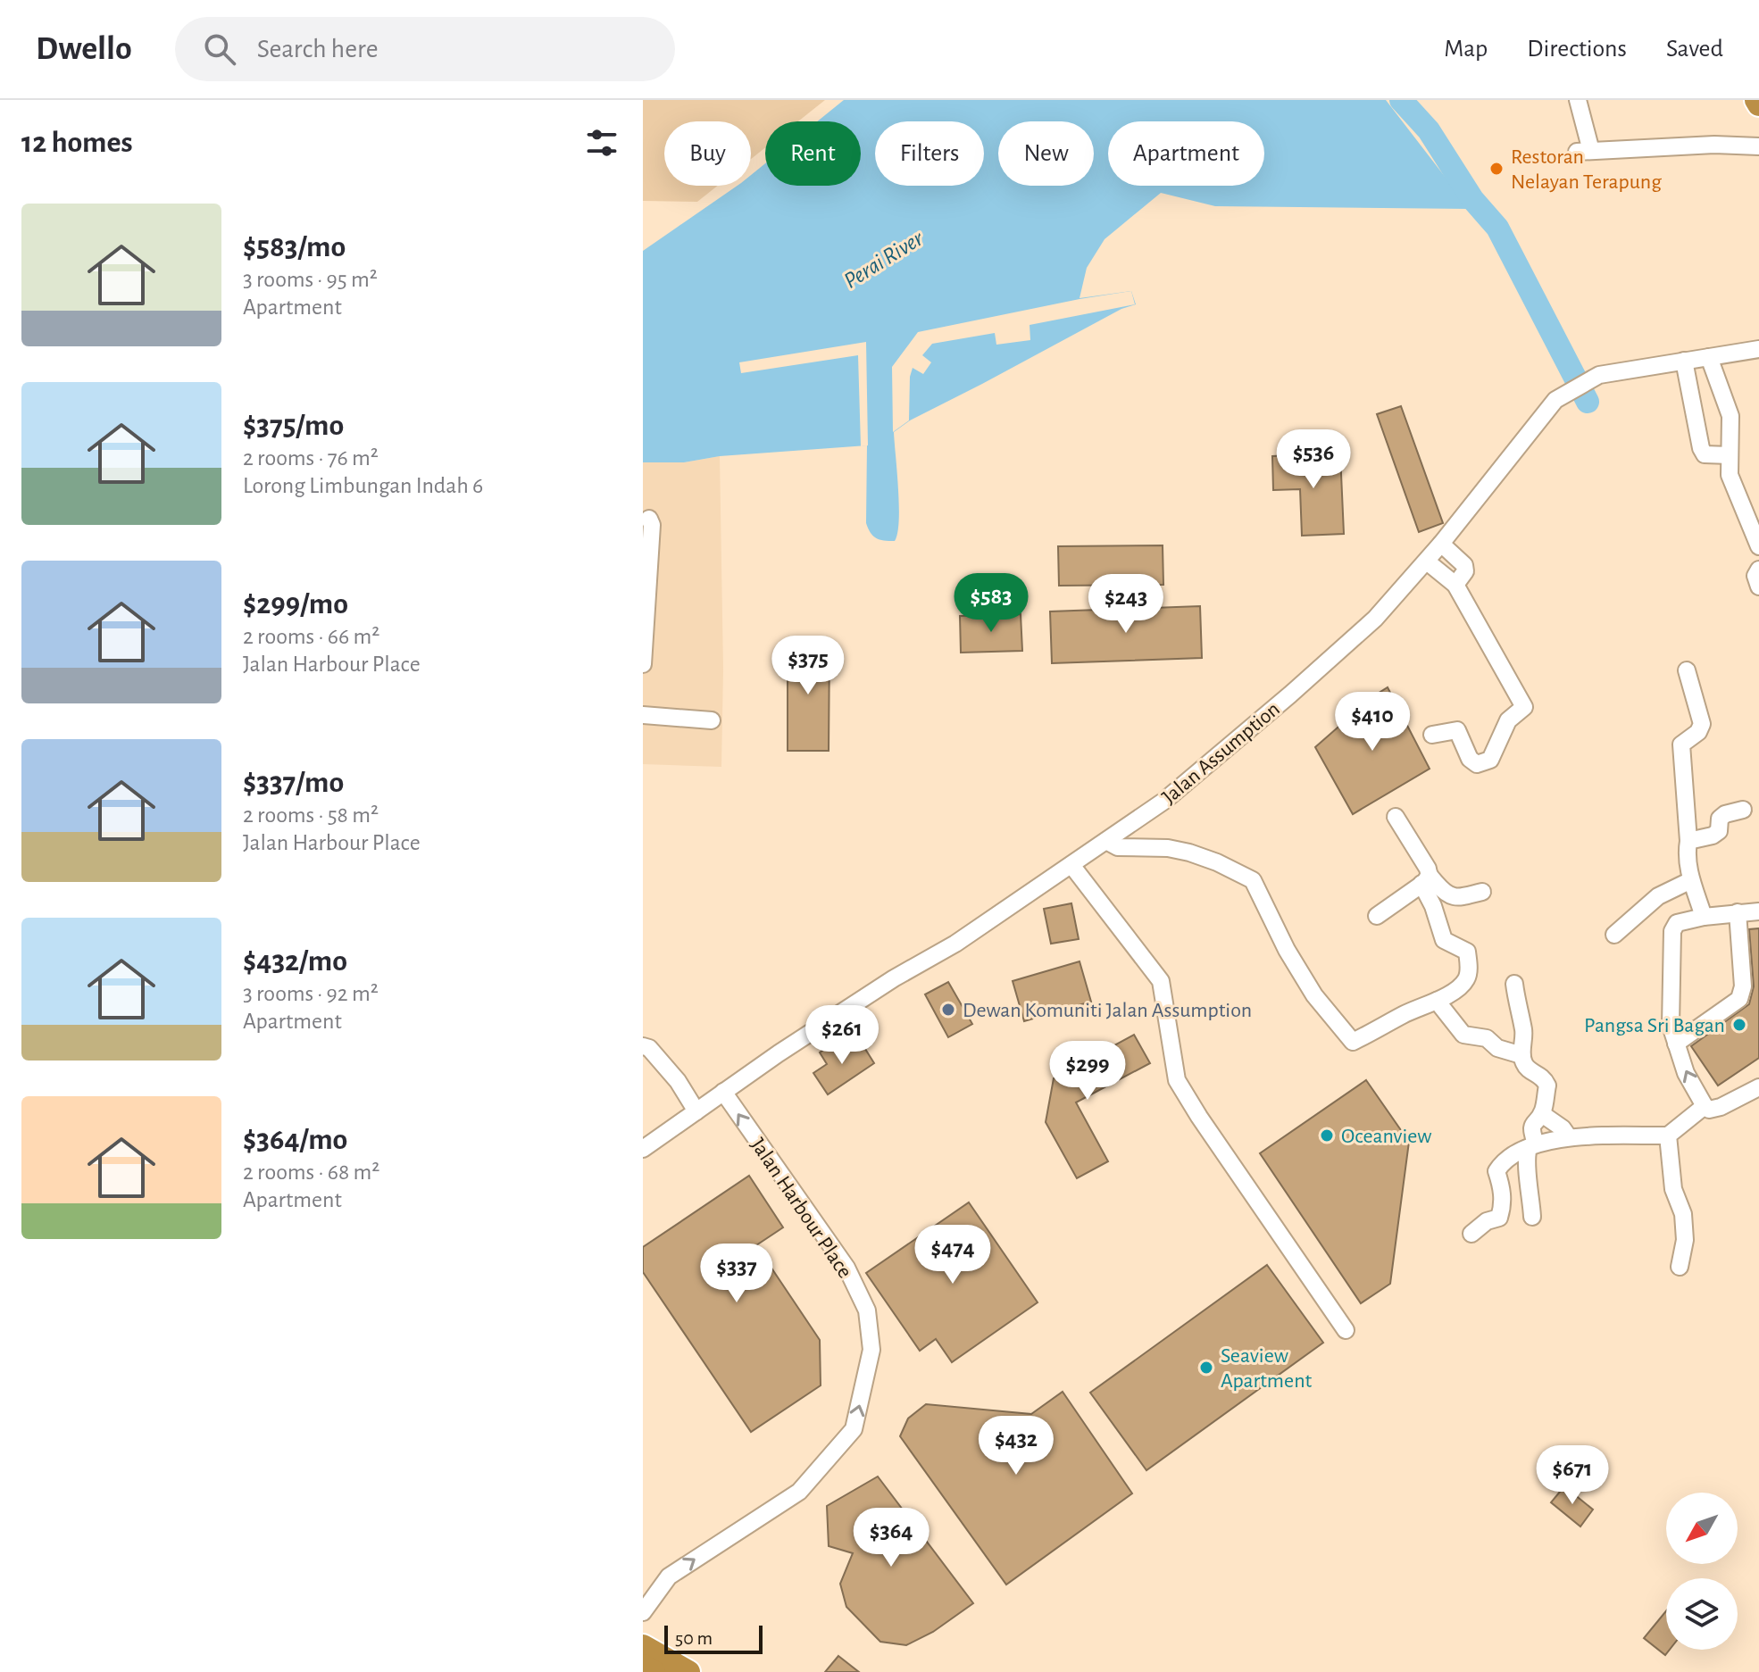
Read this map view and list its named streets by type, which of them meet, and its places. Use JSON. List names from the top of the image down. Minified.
{"streets":{"street":["Jalan Assumption","Jalan Harbour Place"]},"crossings":[["Jalan Assumption","Jalan Harbour Place"]],"water":["Perai River"],"places":["Restoran Nelayan Terapung","Dewan Komuniti Jalan Assumption","Pangsa Sri Bagan","Oceanview","Seaview Apartment"],"scale_bar":"50 m","north":"bottom left","page":{"header":"Dwello","search":"Search here","nav":["Map","Directions","Saved"],"heading":"12 homes","chip":["Buy","Rent","Filters","New","Apartment"],"list":[{"name":"$583/mo","note":"3 rooms · 95 m² · Apartment"},{"name":"$375/mo","note":"2 rooms · 76 m² · Lorong Limbungan Indah 6"},{"name":"$299/mo","note":"2 rooms · 66 m² · Jalan Harbour Place"},{"name":"$337/mo","note":"2 rooms · 58 m² · Jalan Harbour Place"},{"name":"$432/mo","note":"3 rooms · 92 m² · Apartment"},{"name":"$364/mo","note":"2 rooms · 68 m² · Apartment"}],"price":["$536","$583","$243","$375","$410","$261","$299","$474","$337","$432","$671","$364"],"scale":"50 m"}}
